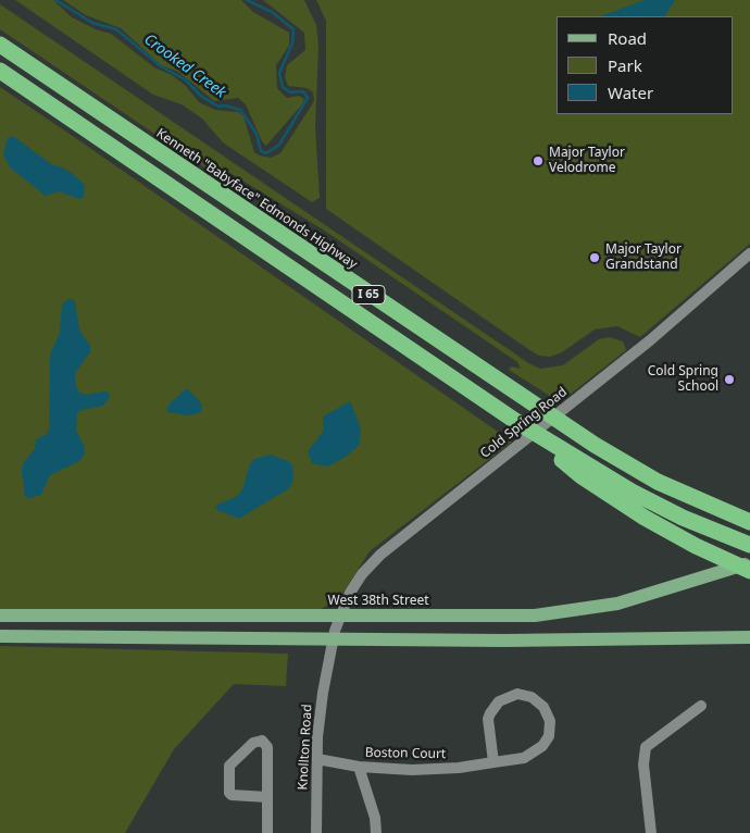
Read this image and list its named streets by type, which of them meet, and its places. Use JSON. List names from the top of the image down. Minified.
{"streets":{"highway":["Kenneth \"Babyface\" Edmonds Highway","I 65"],"main road":["West 38th Street"],"street":["Cold Spring Road","Knollton Road","Boston Court"]},"crossings":[["Cold Spring Road","West 38th Street"],["Cold Spring Road","Knollton Road"],["Knollton Road","Boston Court"]],"water":["Crooked Creek"],"places":["Major Taylor Velodrome","Major Taylor Grandstand","Cold Spring School"],"legend":["Road","Park","Water"]}
